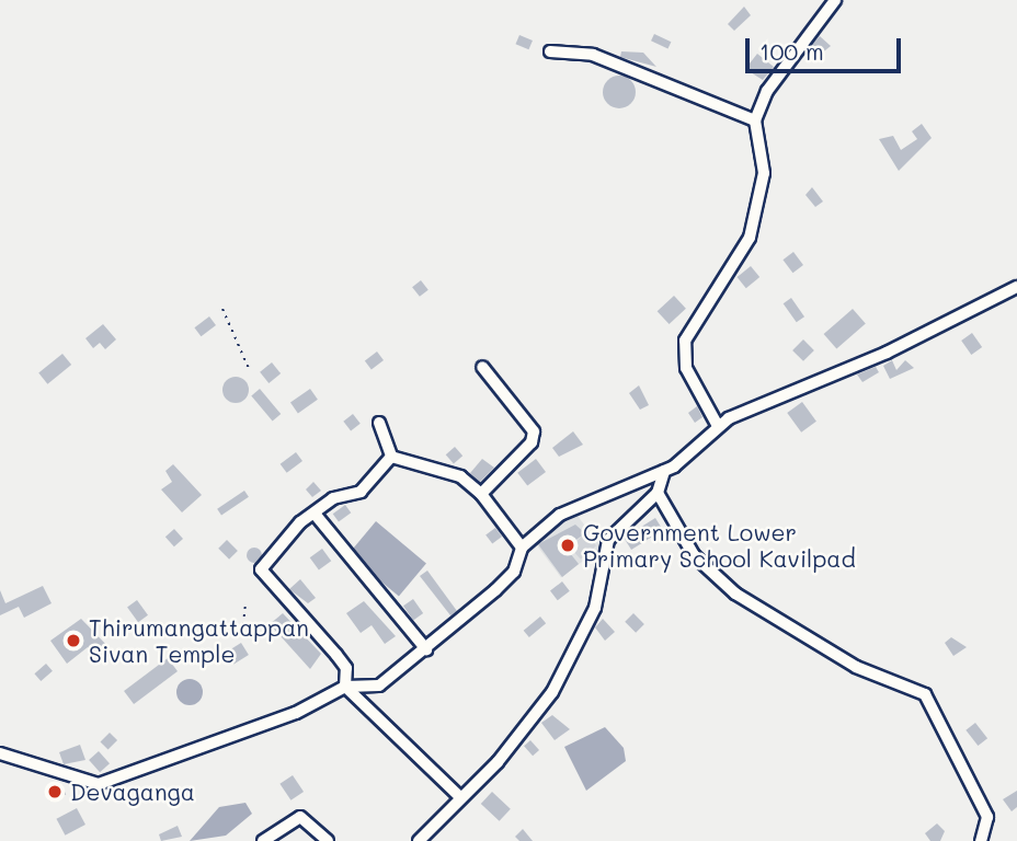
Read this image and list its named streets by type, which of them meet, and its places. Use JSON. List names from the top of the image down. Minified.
{"places":["Government Lower Primary School Kavilpad","Thirumangattappan Sivan Temple","Devaganga"],"scale_bar":"100 m"}
